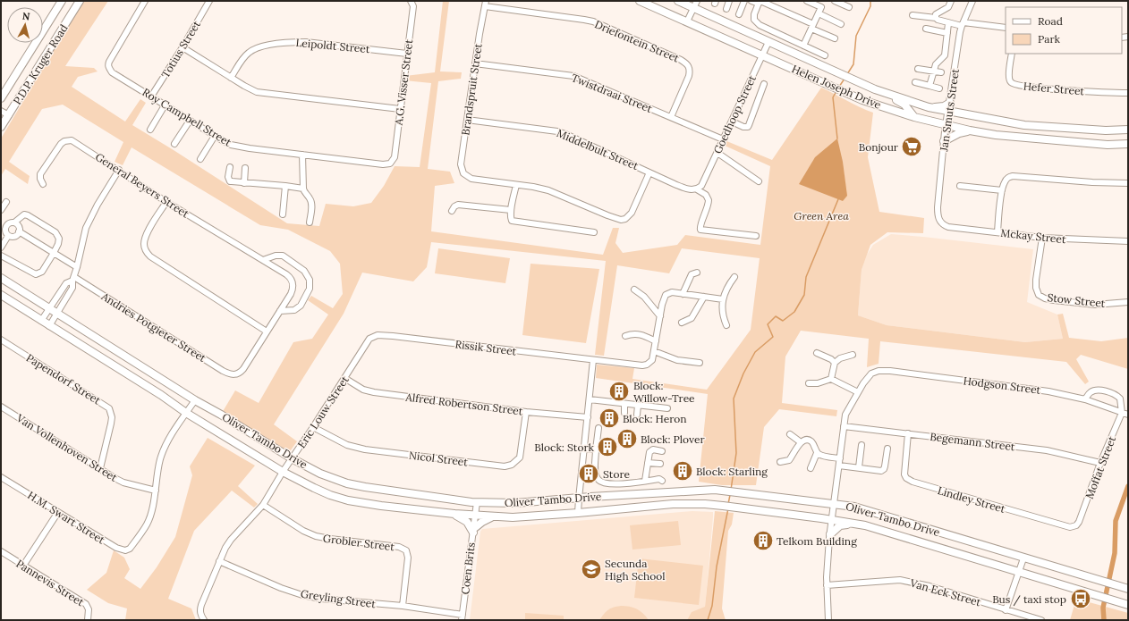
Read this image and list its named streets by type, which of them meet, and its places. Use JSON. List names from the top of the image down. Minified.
{"streets":{"street":["Driefontein Street","Leipoldt Street","Totius Street","P.D.P. Kruger Road","A.G. Visser Street","Helen Joseph Drive","Hefer Street","Brandspruit Street","Twistdraai Street","Jan Smuts Street","Goedhoop Street","Roy Campbell Street","Middelbult Street","General Beyers Street","Mckay Street","Stow Street","Andries Potgieter Street","Rissik Street","Papendorf Street","Hodgson Street","Alfred Robertson Street","Eric Louw Street","Oliver Tambo Drive","Begemann Street","Van Vollenhoven Street","Nicol Street","Moffat Street","Lindley Street","H.M. Swart Street","Grobler Street","Coen Brits","Pannevis Street","Van Eck Street","Greyling Street"]},"crossings":[["Driefontein Street","Brandspruit Street"],["Driefontein Street","Twistdraai Street"],["Leipoldt Street","A.G. Visser Street"],["Totius Street","Roy Campbell Street"],["A.G. Visser Street","Roy Campbell Street"],["Helen Joseph Drive","Jan Smuts Street"],["Helen Joseph Drive","Goedhoop Street"],["Brandspruit Street","Twistdraai Street"],["Brandspruit Street","Middelbult Street"],["Twistdraai Street","Goedhoop Street"],["Jan Smuts Street","Mckay Street"],["Goedhoop Street","Middelbult Street"],["Mckay Street","Stow Street"],["Rissik Street","Eric Louw Street"],["Papendorf Street","Van Vollenhoven Street"],["Hodgson Street","Moffat Street"],["Alfred Robertson Street","Eric Louw Street"],["Alfred Robertson Street","Nicol Street"],["Eric Louw Street","Oliver Tambo Drive"],["Eric Louw Street","Nicol Street"],["Eric Louw Street","Grobler Street"],["Eric Louw Street","Greyling Street"],["Oliver Tambo Drive","Coen Brits"],["Begemann Street","Moffat Street"],["Begemann Street","Lindley Street"],["Van Vollenhoven Street","H.M. Swart Street"],["Moffat Street","Lindley Street"],["Grobler Street","Greyling Street"],["Coen Brits","Greyling Street"]],"parks":["Green Area"],"places":{"supermarket":["Bonjour"],"building":["Block: Willow-Tree","Block: Heron","Block: Plover","Block: Stork","Block: Starling","Store","Telkom Building"],"school or university":["Secunda High School"],"bus stop":["Bus / taxi stop"]},"legend":["Road","Park"],"north":"top"}
